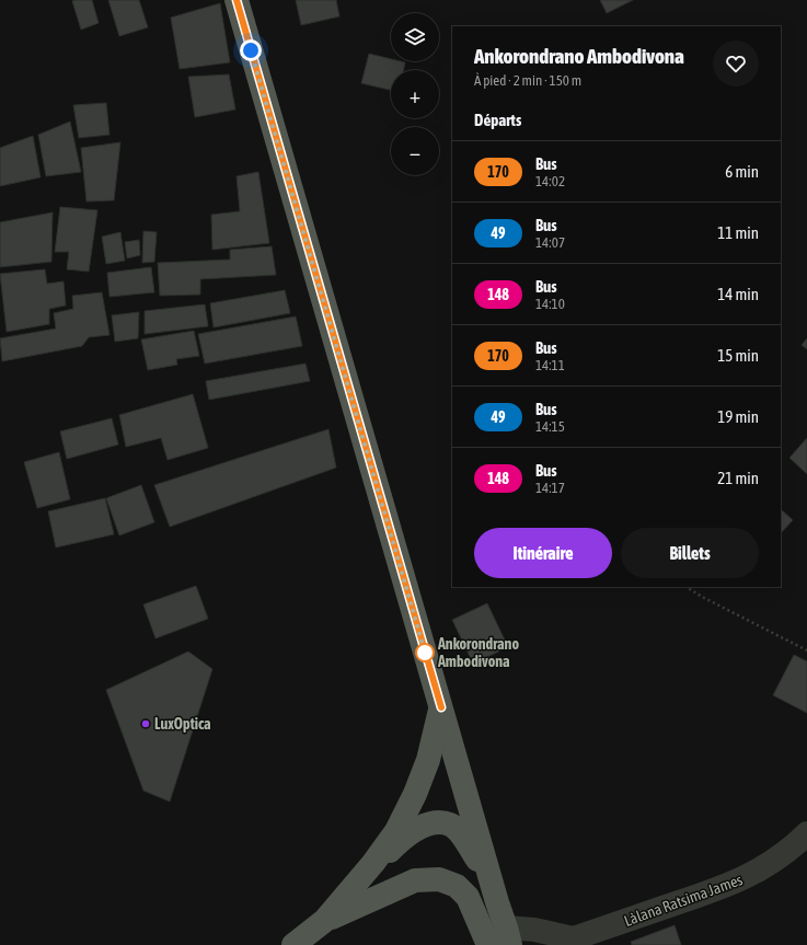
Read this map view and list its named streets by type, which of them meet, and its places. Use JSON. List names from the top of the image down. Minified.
{"streets":{"street":["Làlana Ratsima James"]},"places":["Ankorondrano Ambodivona","LuxOptica"],"lines":["bus line 170"],"page":{"map_buttons":["+","−"],"heading":[["Ankorondrano Ambodivona","À pied · 2 min · 150 m"],"Départs"],"list":[{"mark":"170","name":"Bus","note":"14:02","value":"6 min"},{"mark":"49","name":"Bus","note":"14:07","value":"11 min"},{"mark":"148","name":"Bus","note":"14:10","value":"14 min"},{"mark":"170","name":"Bus","note":"14:11","value":"15 min"},{"mark":"49","name":"Bus","note":"14:15","value":"19 min"},{"mark":"148","name":"Bus","note":"14:17","value":"21 min"}],"buttons":["Itinéraire","Billets"]}}
